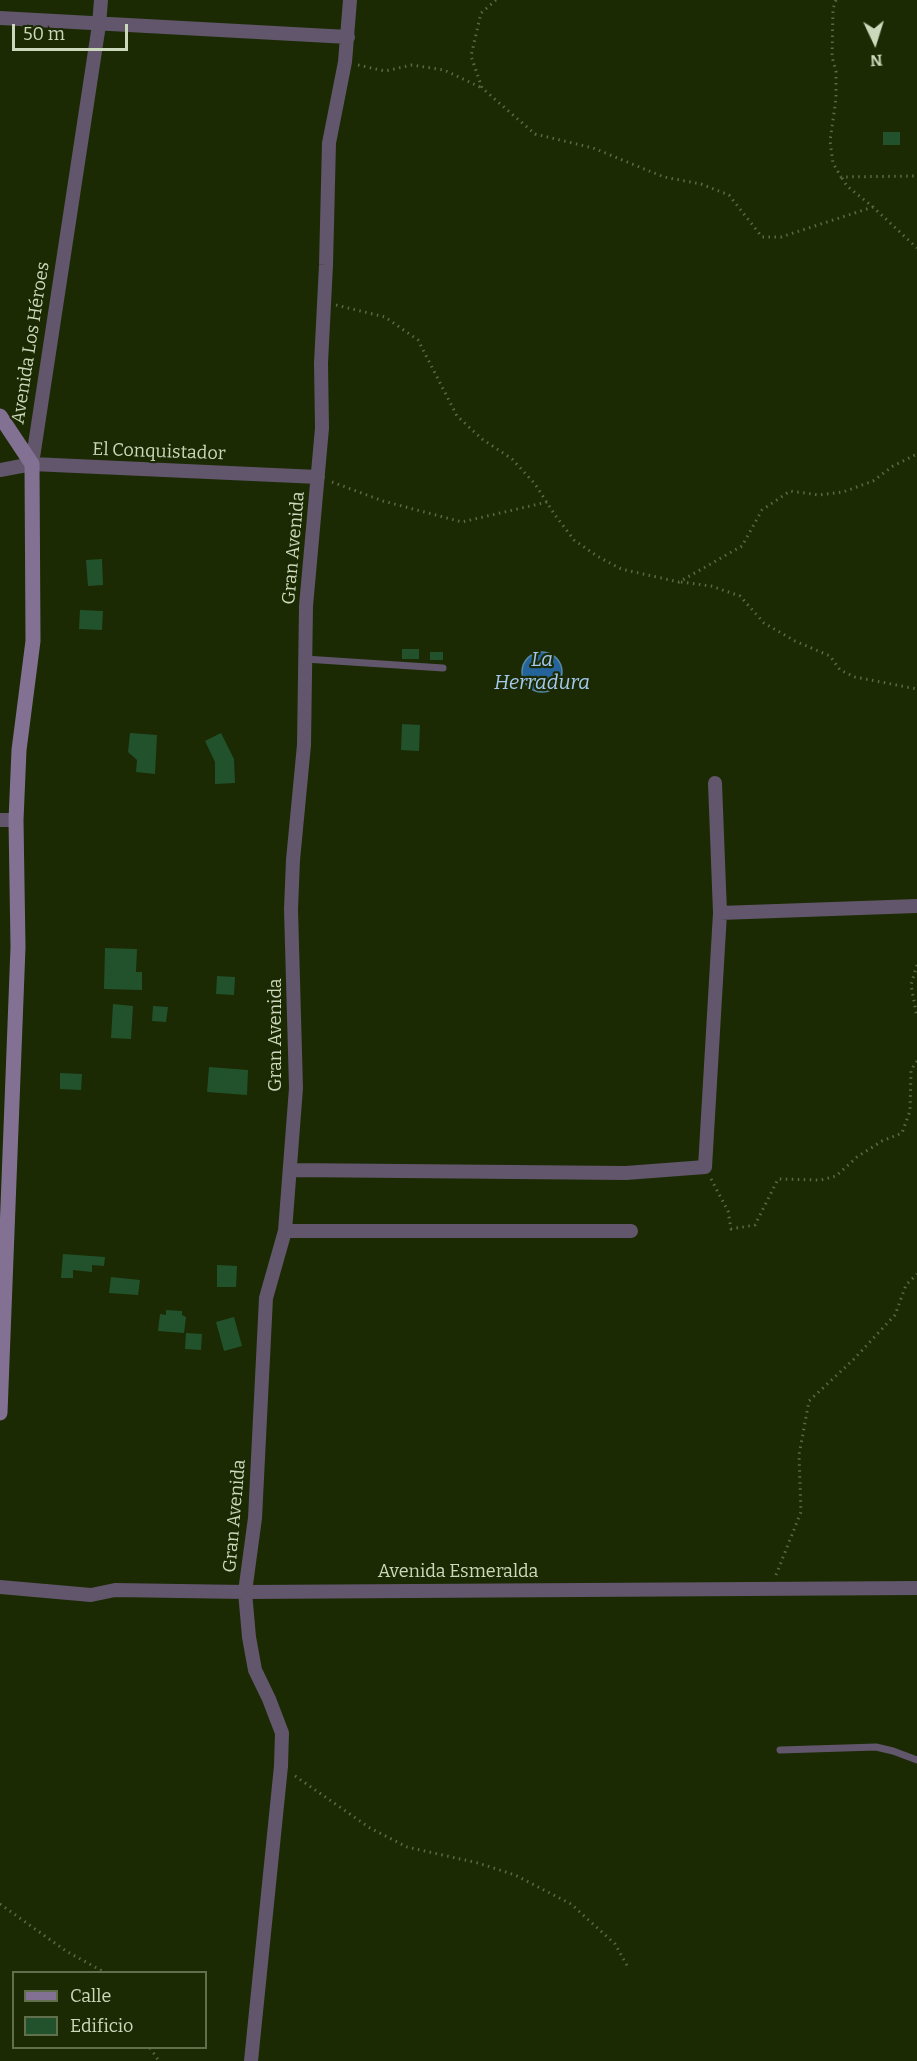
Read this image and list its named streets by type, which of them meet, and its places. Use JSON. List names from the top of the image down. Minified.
{"streets":{"street":["Avenida Los Héroes","El Conquistador","Gran Avenida","Avenida Esmeralda"]},"crossings":[["Avenida Los Héroes","El Conquistador"],["El Conquistador","Gran Avenida"],["Gran Avenida","Avenida Esmeralda"]],"water":["La Herradura"],"legend":["Calle","Edificio"],"scale_bar":"50 m","north":"bottom"}
